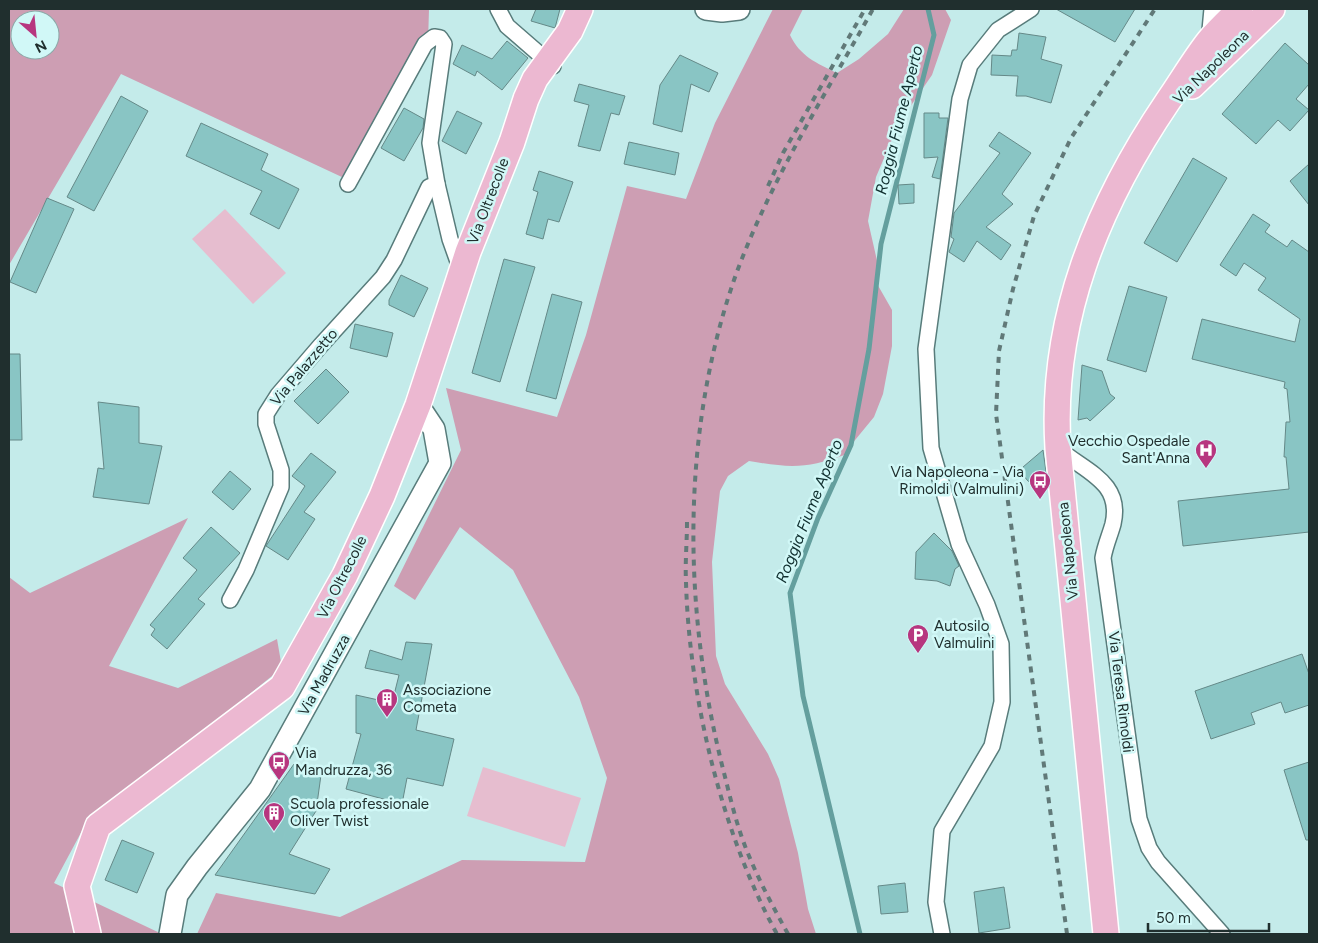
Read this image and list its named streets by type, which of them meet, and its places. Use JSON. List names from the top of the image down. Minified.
{"streets":{"main road":["Via Napoleona","Via Oltrecolle"],"street":["Via Palazzetto","Via Madruzza","Via Teresa Rimoldi"]},"crossings":[["Via Napoleona","Via Teresa Rimoldi"],["Via Oltrecolle","Via Madruzza"]],"water":["Roggia Fiume Aperto"],"places":{"hospital":["Vecchio Ospedale Sant'Anna"],"bus stop":["Via Napoleona - Via Rimoldi (Valmulini)","Via Mandruzza, 36"],"parking":["Autosilo Valmulini"],"building":["Associazione Cometa","Scuola professionale Oliver Twist"]},"scale_bar":"50 m","north":"bottom right"}
